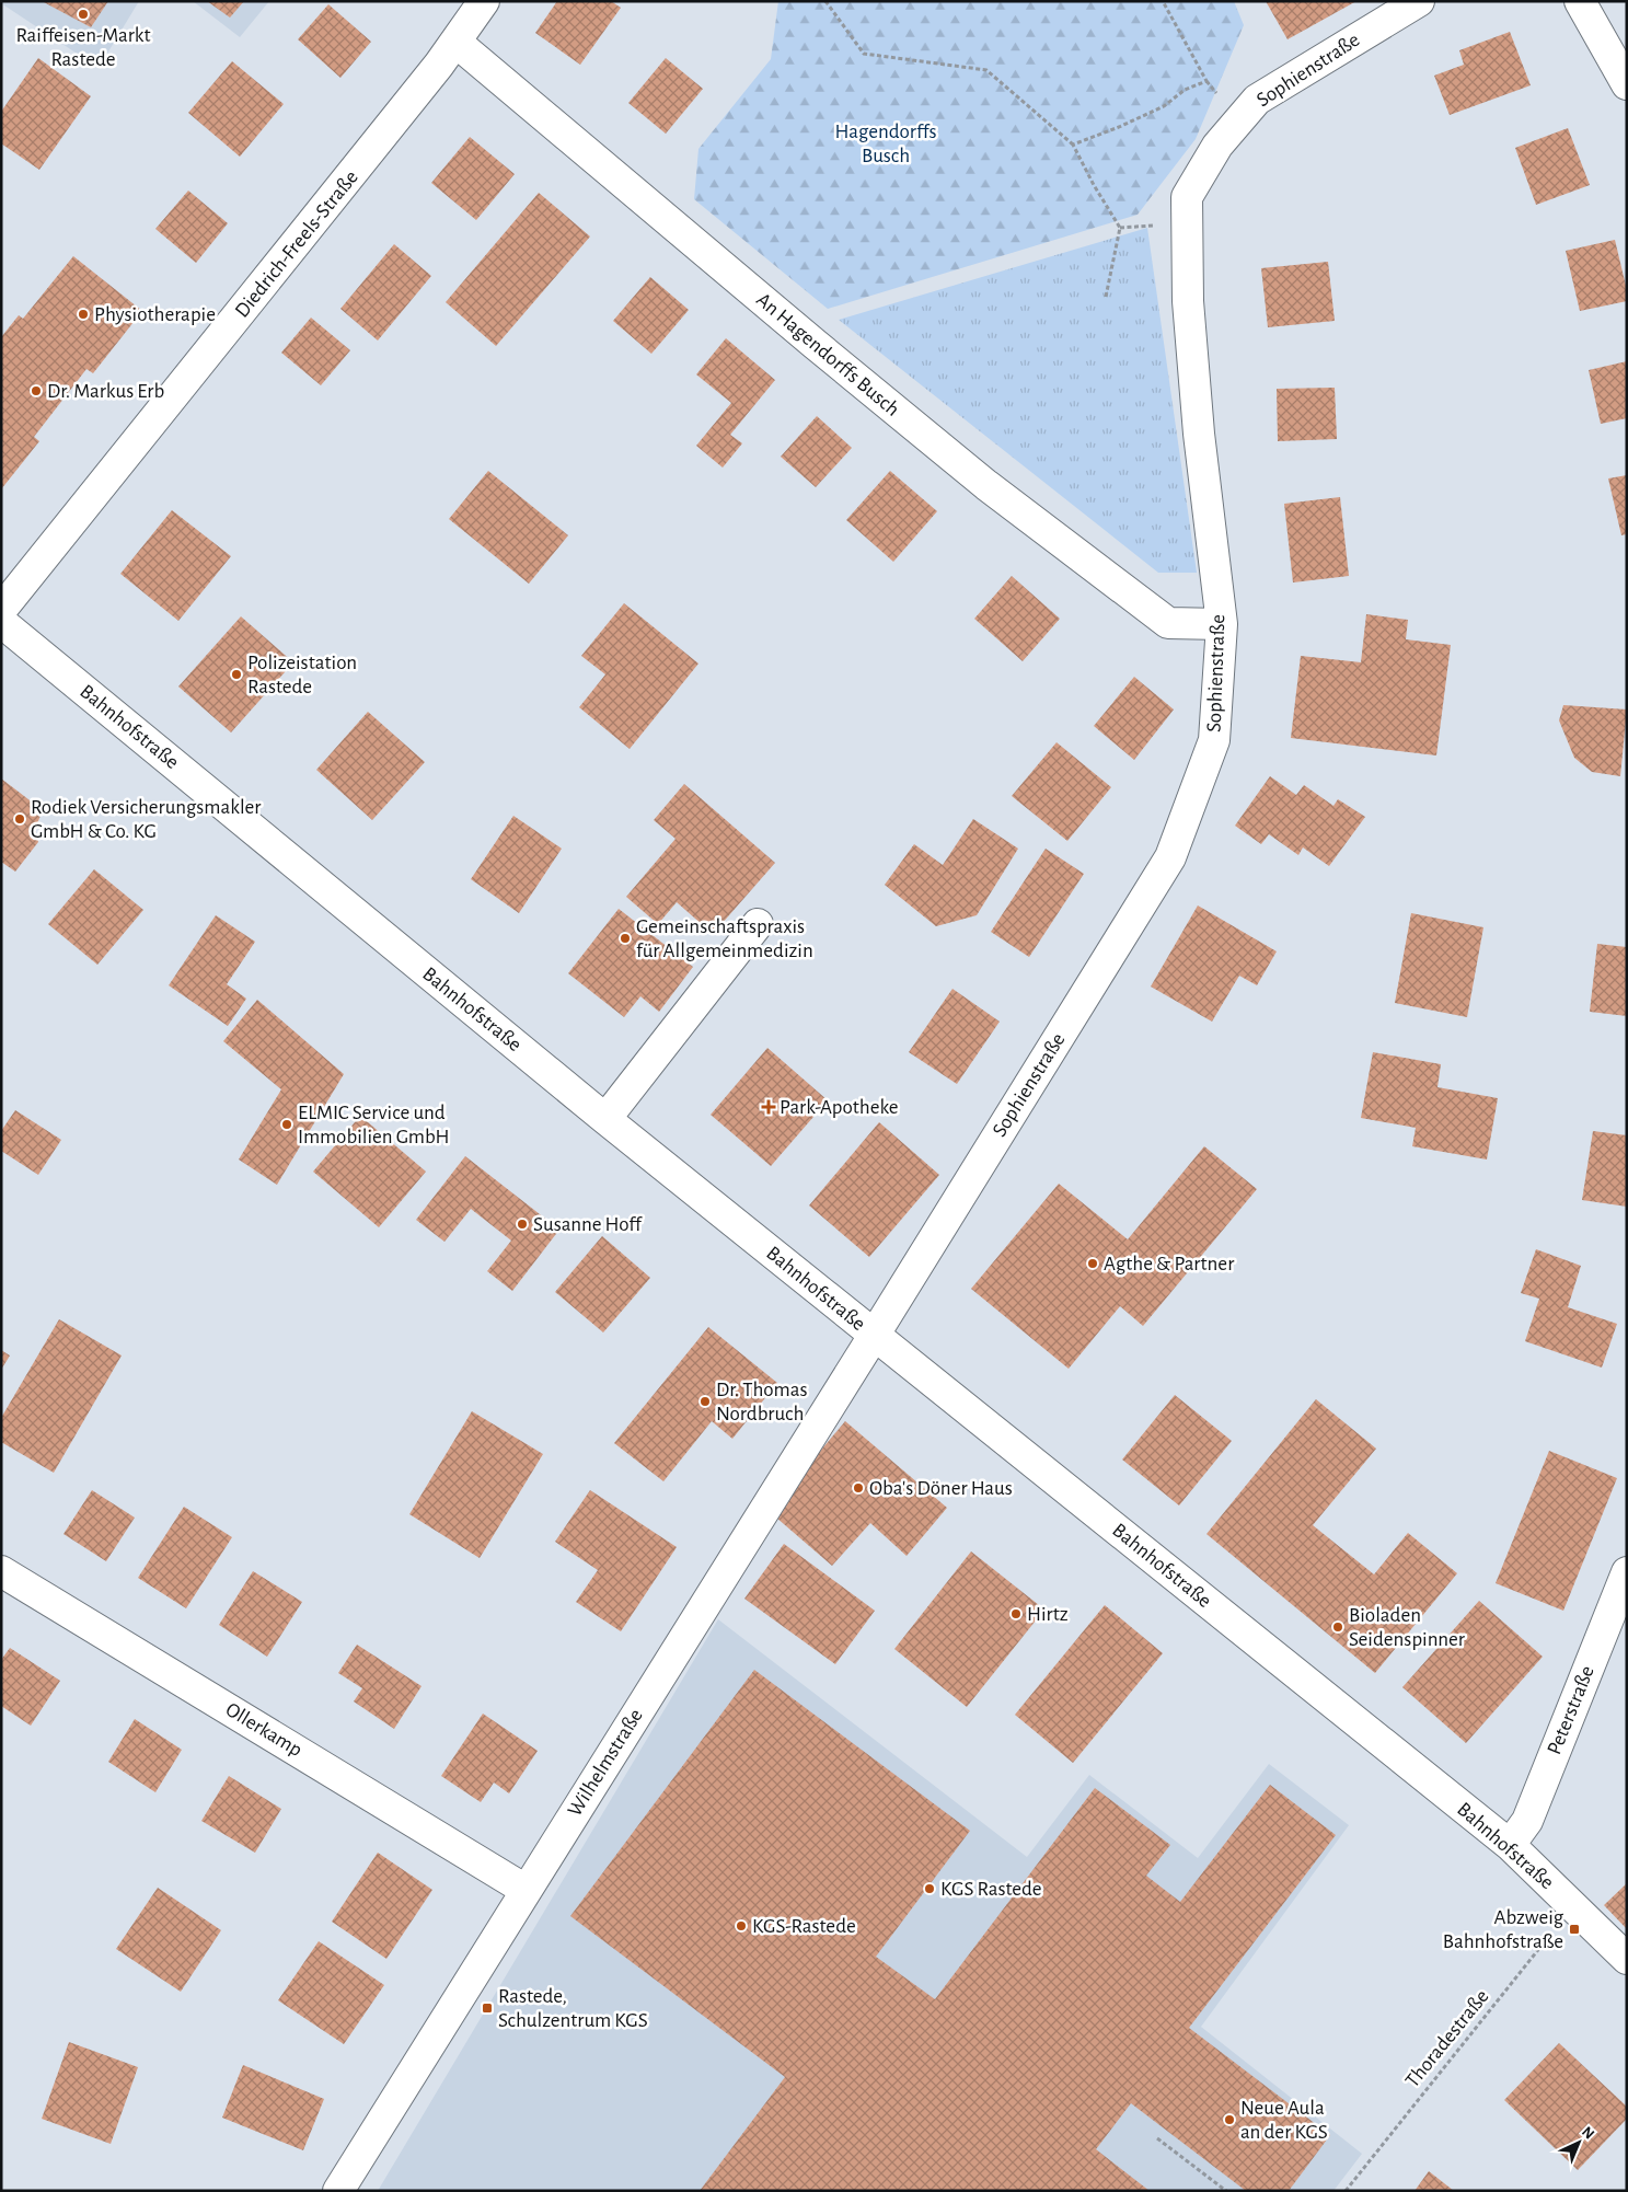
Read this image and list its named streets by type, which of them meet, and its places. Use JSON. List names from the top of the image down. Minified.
{"streets":{"street":["Sophienstraße","Diedrich-Freels-Straße","An Hagendorffs Busch","Bahnhofstraße","Peterstraße","Ollerkamp","Wilhelmstraße"],"path":["Thoradestraße"]},"crossings":[["Sophienstraße","An Hagendorffs Busch"],["Sophienstraße","Bahnhofstraße"],["Sophienstraße","Wilhelmstraße"],["Diedrich-Freels-Straße","An Hagendorffs Busch"],["Bahnhofstraße","Peterstraße"],["Bahnhofstraße","Wilhelmstraße"],["Bahnhofstraße","Thoradestraße"],["Ollerkamp","Wilhelmstraße"]],"parks":["Hagendorffs Busch"],"places":{"other":["Raiffeisen-Markt Rastede","Physiotherapie","Dr. Markus Erb","Polizeistation Rastede","Rodiek Versicherungsmakler GmbH & Co. KG","Gemeinschaftspraxis für Allgemeinmedizin","ELMIC Service und Immobilien GmbH","Susanne Hoff","Agthe & Partner","Dr. Thomas Nordbruch","Oba's Döner Haus","Hirtz","Bioladen Seidenspinner","KGS Rastede","KGS-Rastede","Neue Aula an der KGS"],"health":["Park-Apotheke"],"transit":["Abzweig Bahnhofstraße","Rastede, Schulzentrum KGS"]},"north":"top right"}
